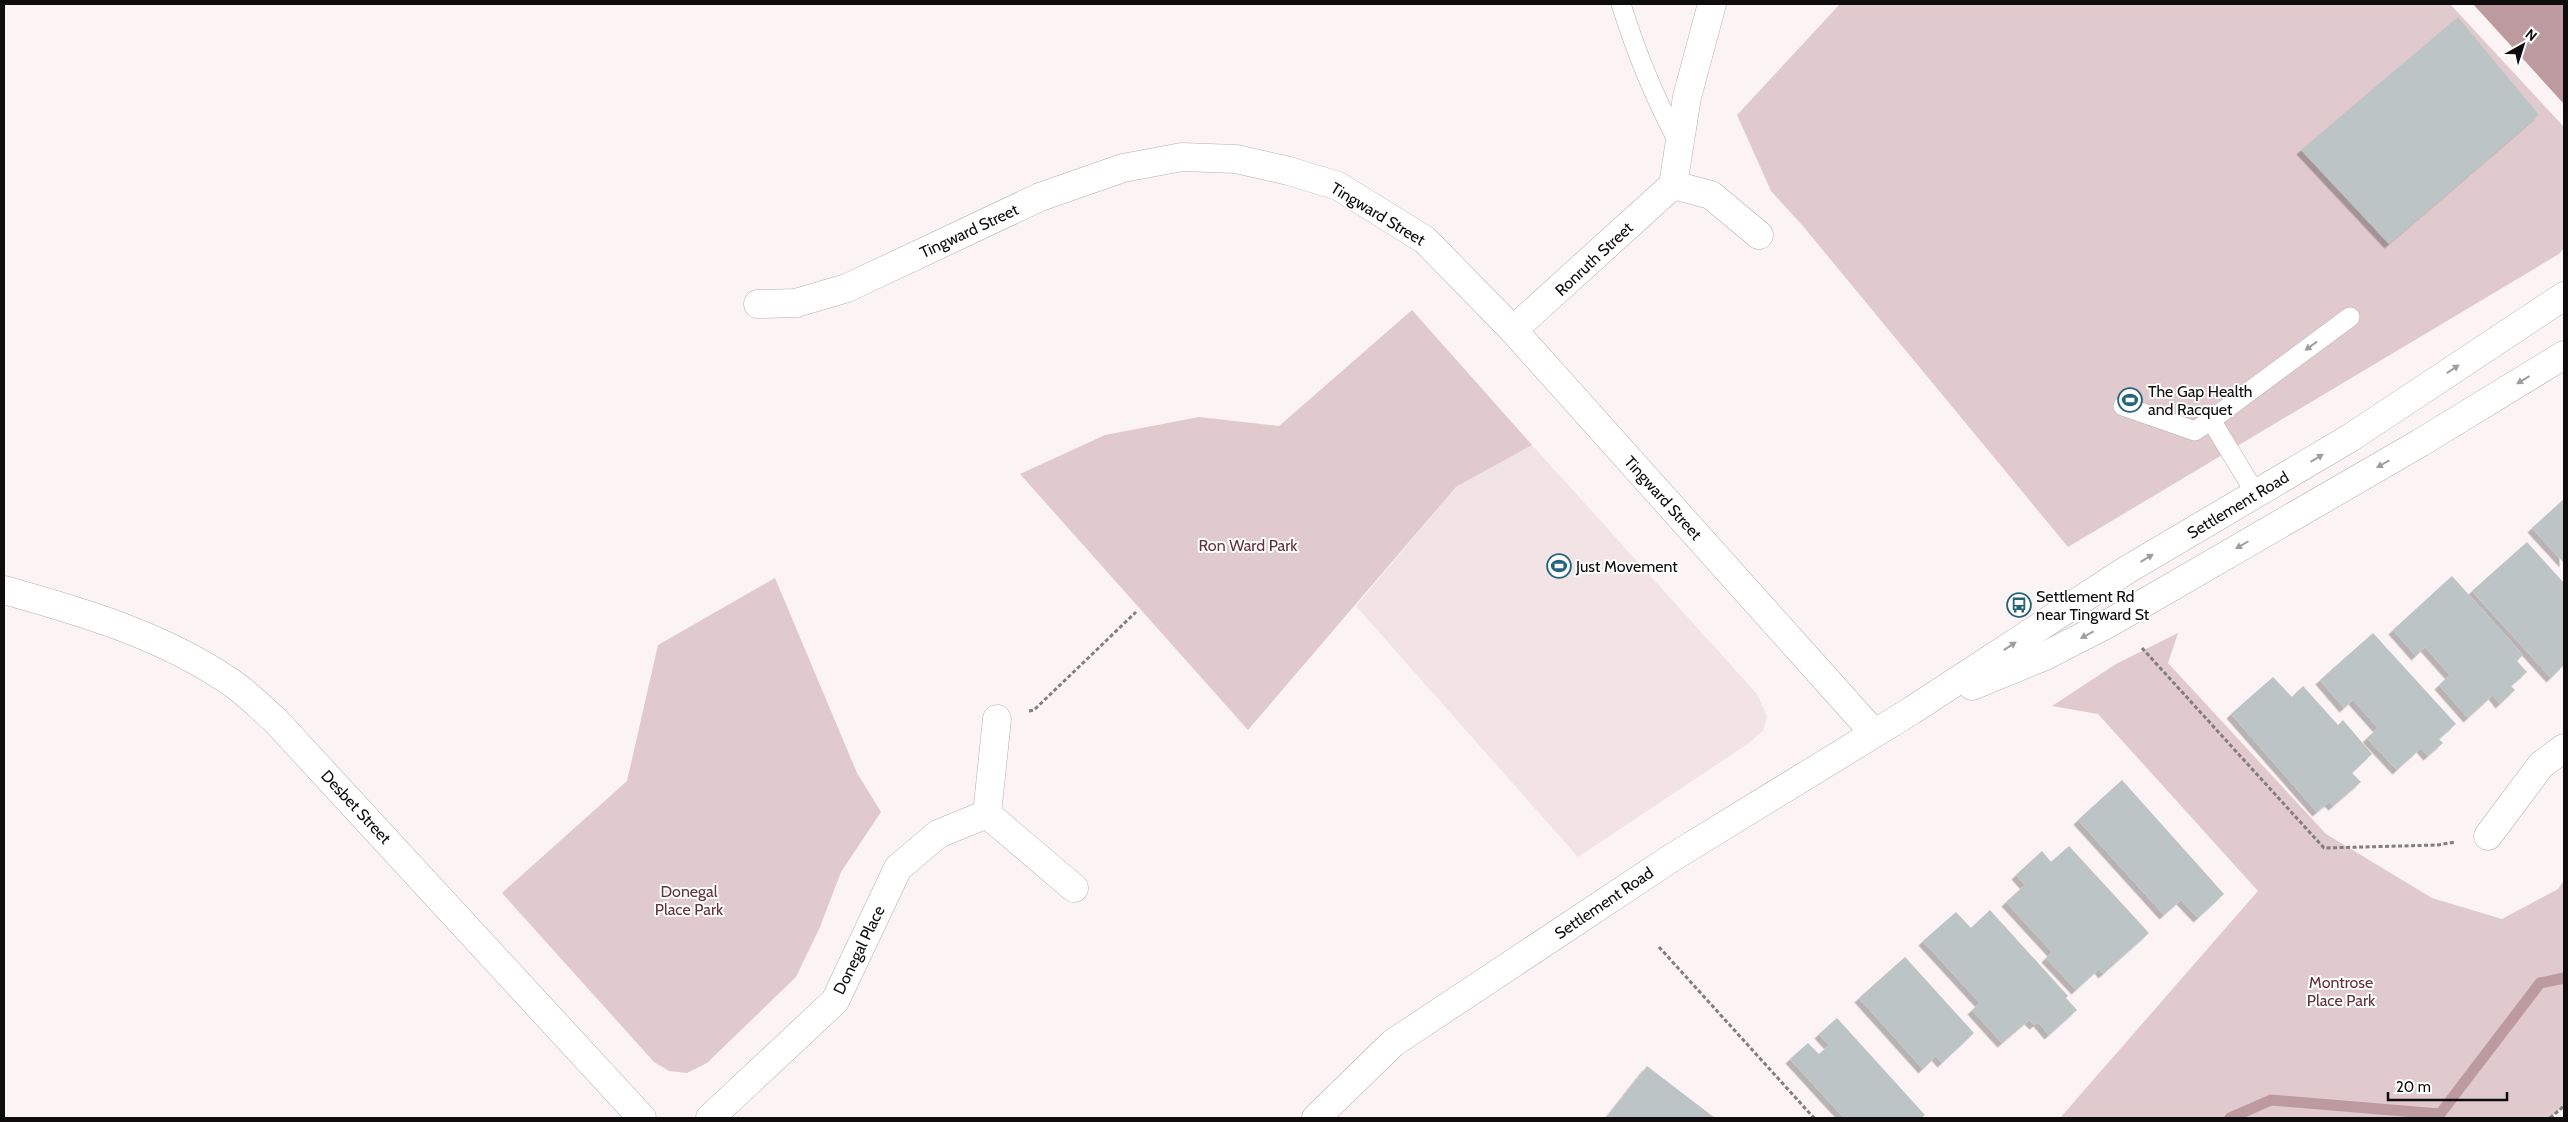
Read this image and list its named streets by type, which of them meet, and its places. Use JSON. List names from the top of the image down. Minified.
{"streets":{"street":["Tingward Street","Ronruth Street","Settlement Road","Desbet Street","Donegal Place"]},"crossings":[["Tingward Street","Ronruth Street"],["Tingward Street","Settlement Road"]],"parks":["Ron Ward Park","Donegal Place Park","Montrose Place Park"],"places":{"sports":["The Gap Health and Racquet","Just Movement"],"bus stop":["Settlement Rd near Tingward St"]},"scale_bar":"20 m","north":"top right"}
